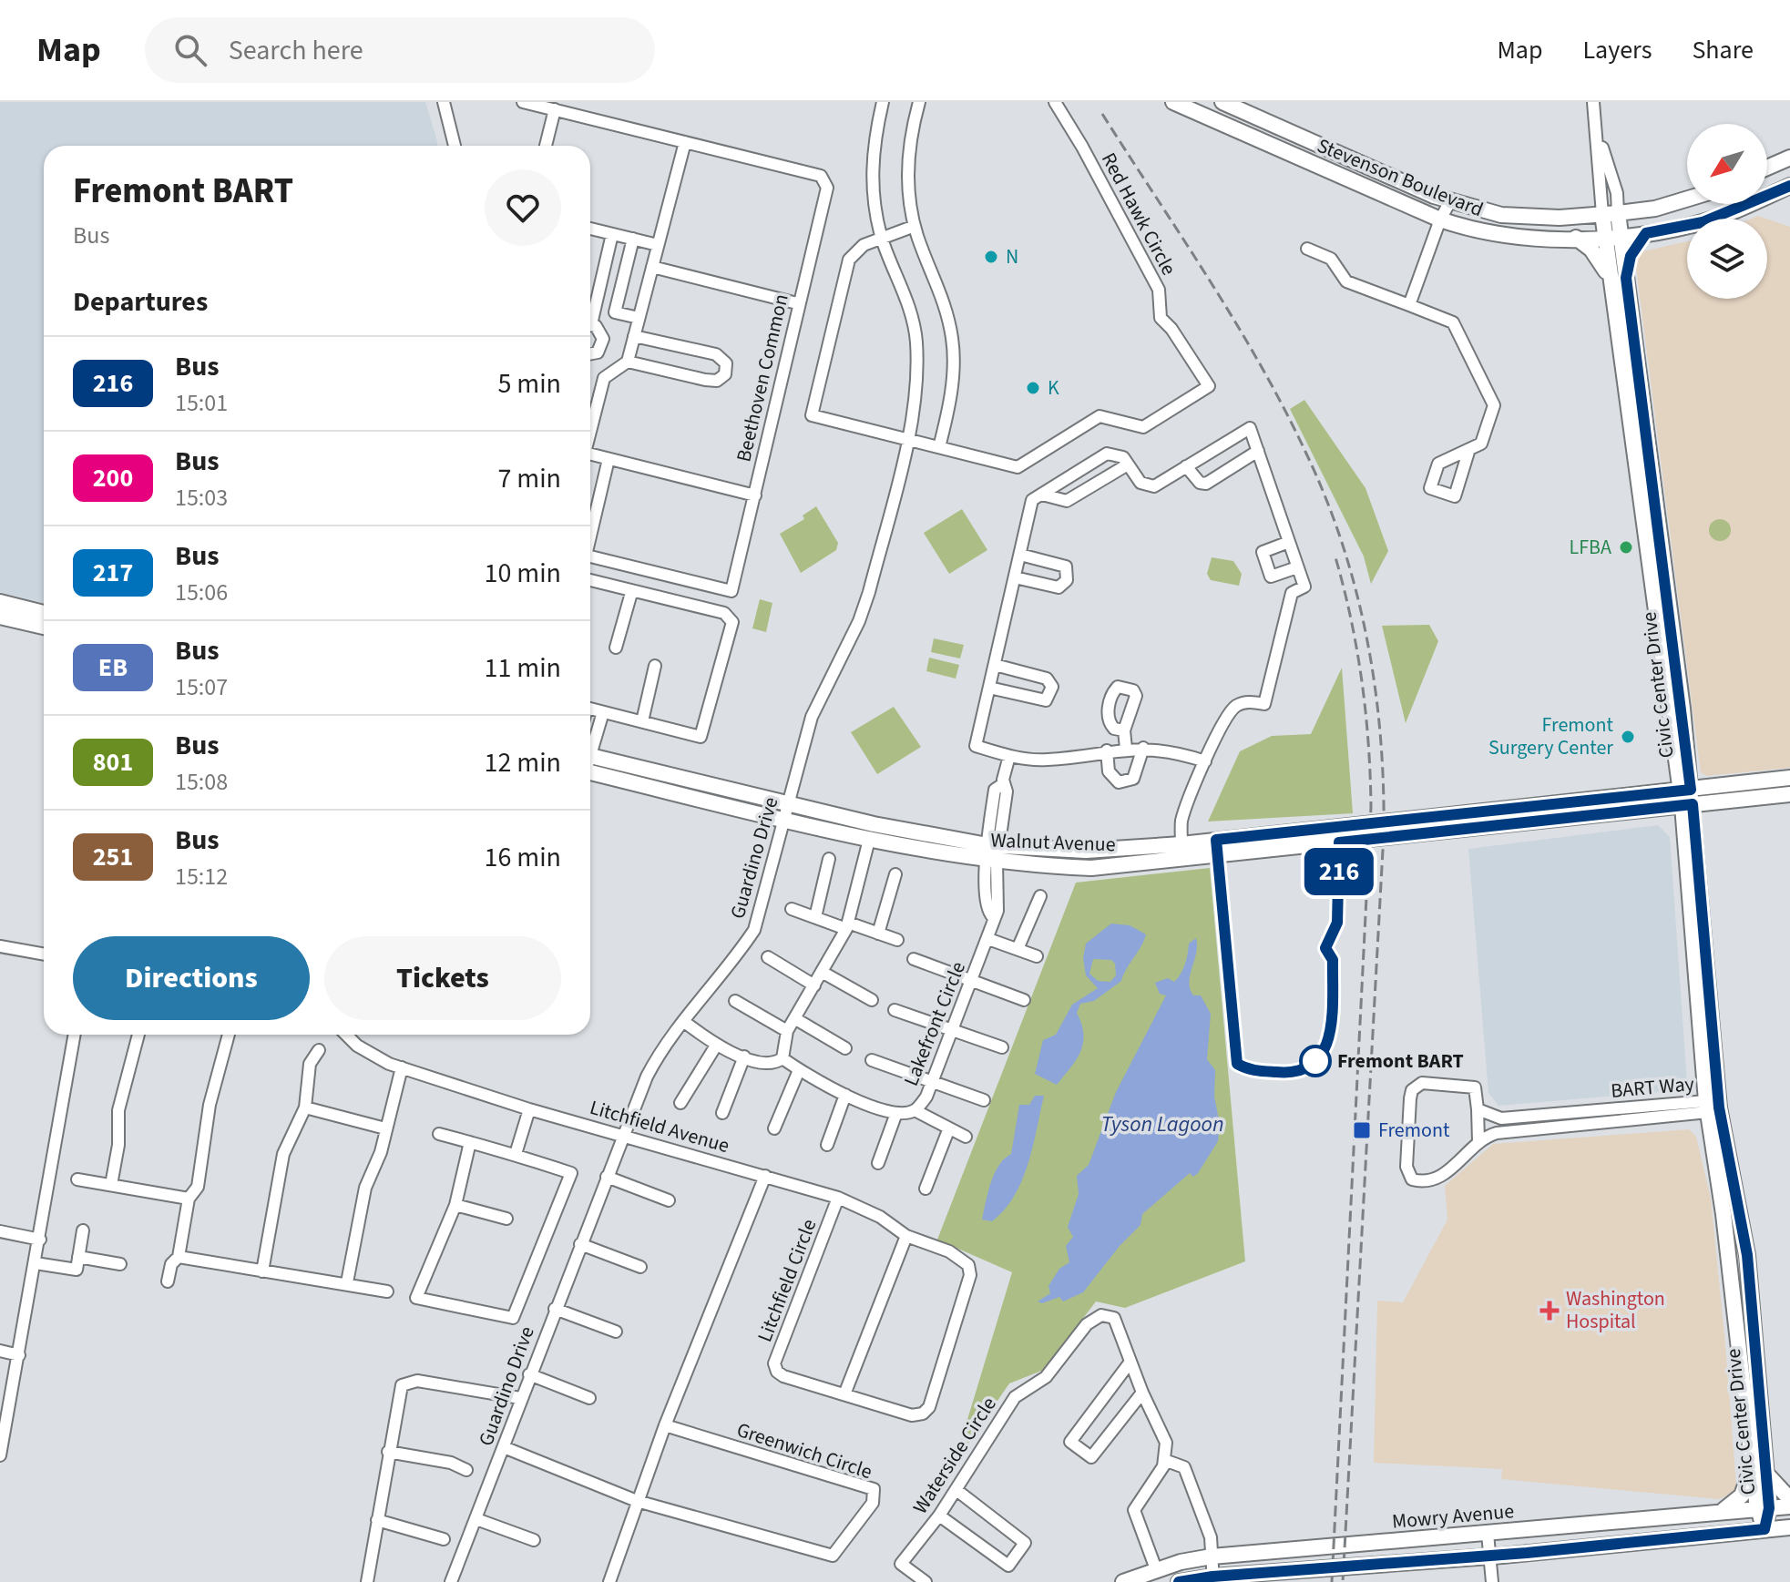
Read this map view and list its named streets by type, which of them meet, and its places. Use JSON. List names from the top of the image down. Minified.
{"streets":{"main road":["Stevenson Boulevard","Civic Center Drive","Walnut Avenue","Mowry Avenue"],"street":["Red Hawk Circle","Beethoven Common","Guardino Drive","Lakefront Circle","BART Way","Litchfield Avenue","Litchfield Circle","Greenwich Circle","Waterside Circle"]},"crossings":[["Stevenson Boulevard","Civic Center Drive"],["Red Hawk Circle","Guardino Drive"],["Civic Center Drive","Walnut Avenue"],["Civic Center Drive","BART Way"],["Civic Center Drive","Mowry Avenue"],["Walnut Avenue","Guardino Drive"],["Walnut Avenue","Lakefront Circle"],["Guardino Drive","Litchfield Avenue"],["Litchfield Avenue","Litchfield Circle"]],"water":["Tyson Lagoon"],"places":{"other":["N","K","LFBA","Fremont Surgery Center","Fremont BART"],"transit":["Fremont"],"health":["Washington Hospital"]},"lines":["bus line 216"],"north":"bottom left","page":{"header":"Map","search":"Search here","nav":["Map","Layers","Share"],"on_map":"216","heading":[["Fremont BART","Bus"],"Departures"],"list":[{"mark":"216","name":"Bus","note":"15:01","value":"5 min"},{"mark":"200","name":"Bus","note":"15:03","value":"7 min"},{"mark":"217","name":"Bus","note":"15:06","value":"10 min"},{"mark":"EB","name":"Bus","note":"15:07","value":"11 min"},{"mark":"801","name":"Bus","note":"15:08","value":"12 min"},{"mark":"251","name":"Bus","note":"15:12","value":"16 min"}],"buttons":["Directions","Tickets"]}}
